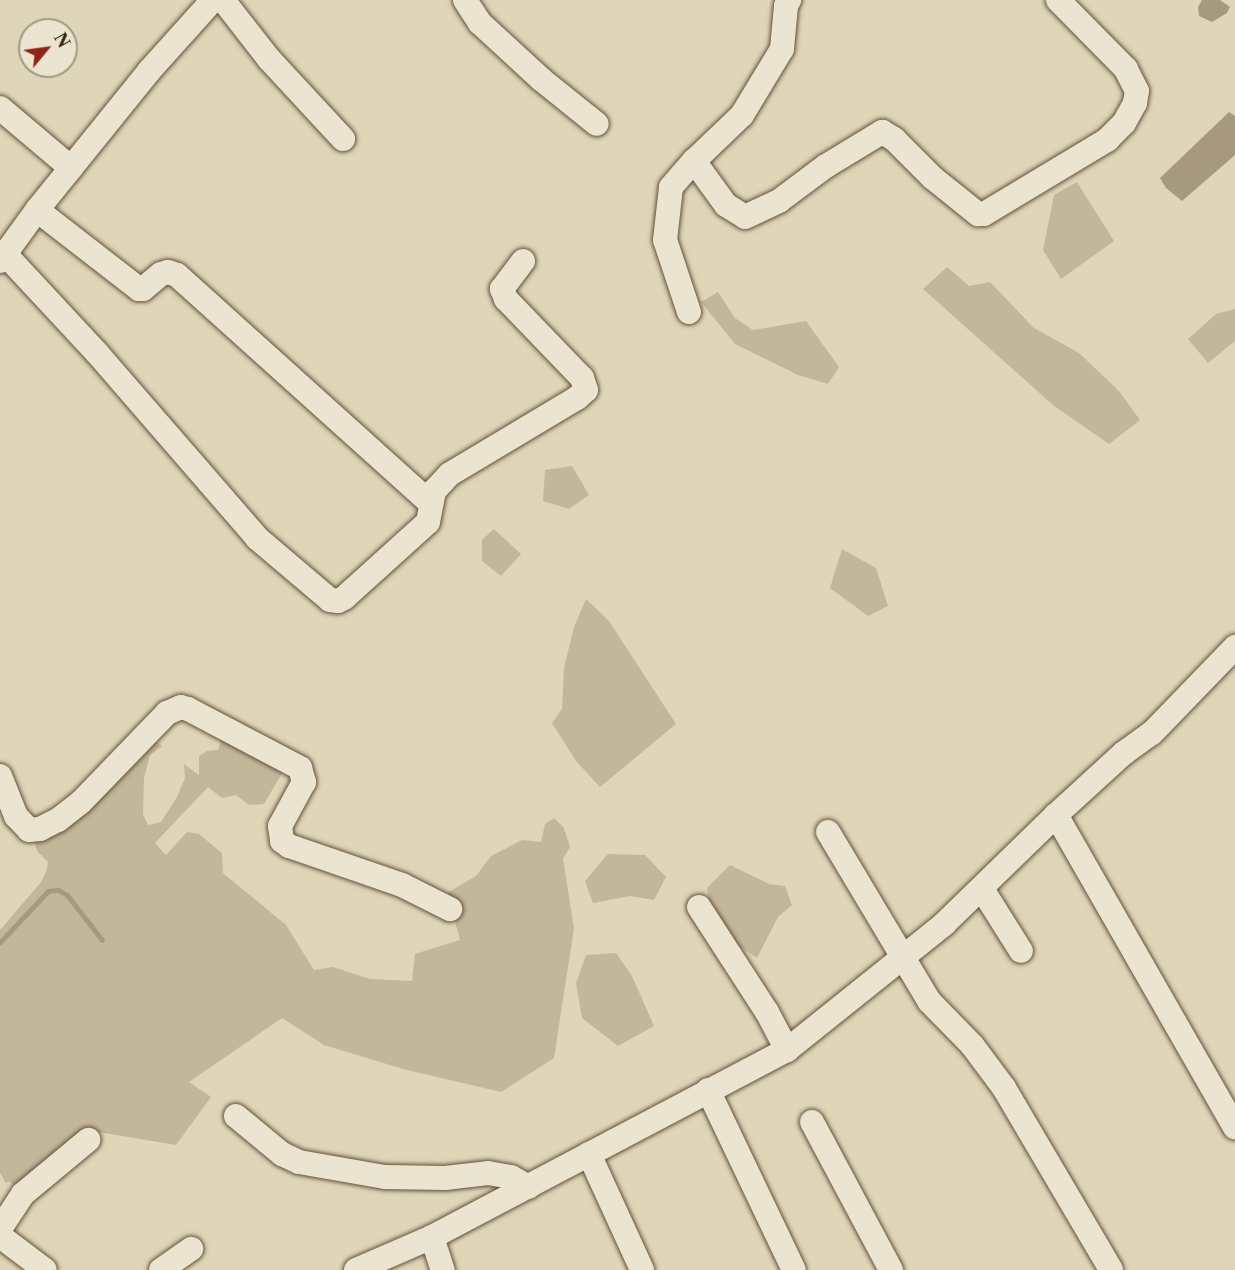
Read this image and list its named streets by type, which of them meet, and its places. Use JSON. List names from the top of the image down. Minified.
{"north":"top right"}
